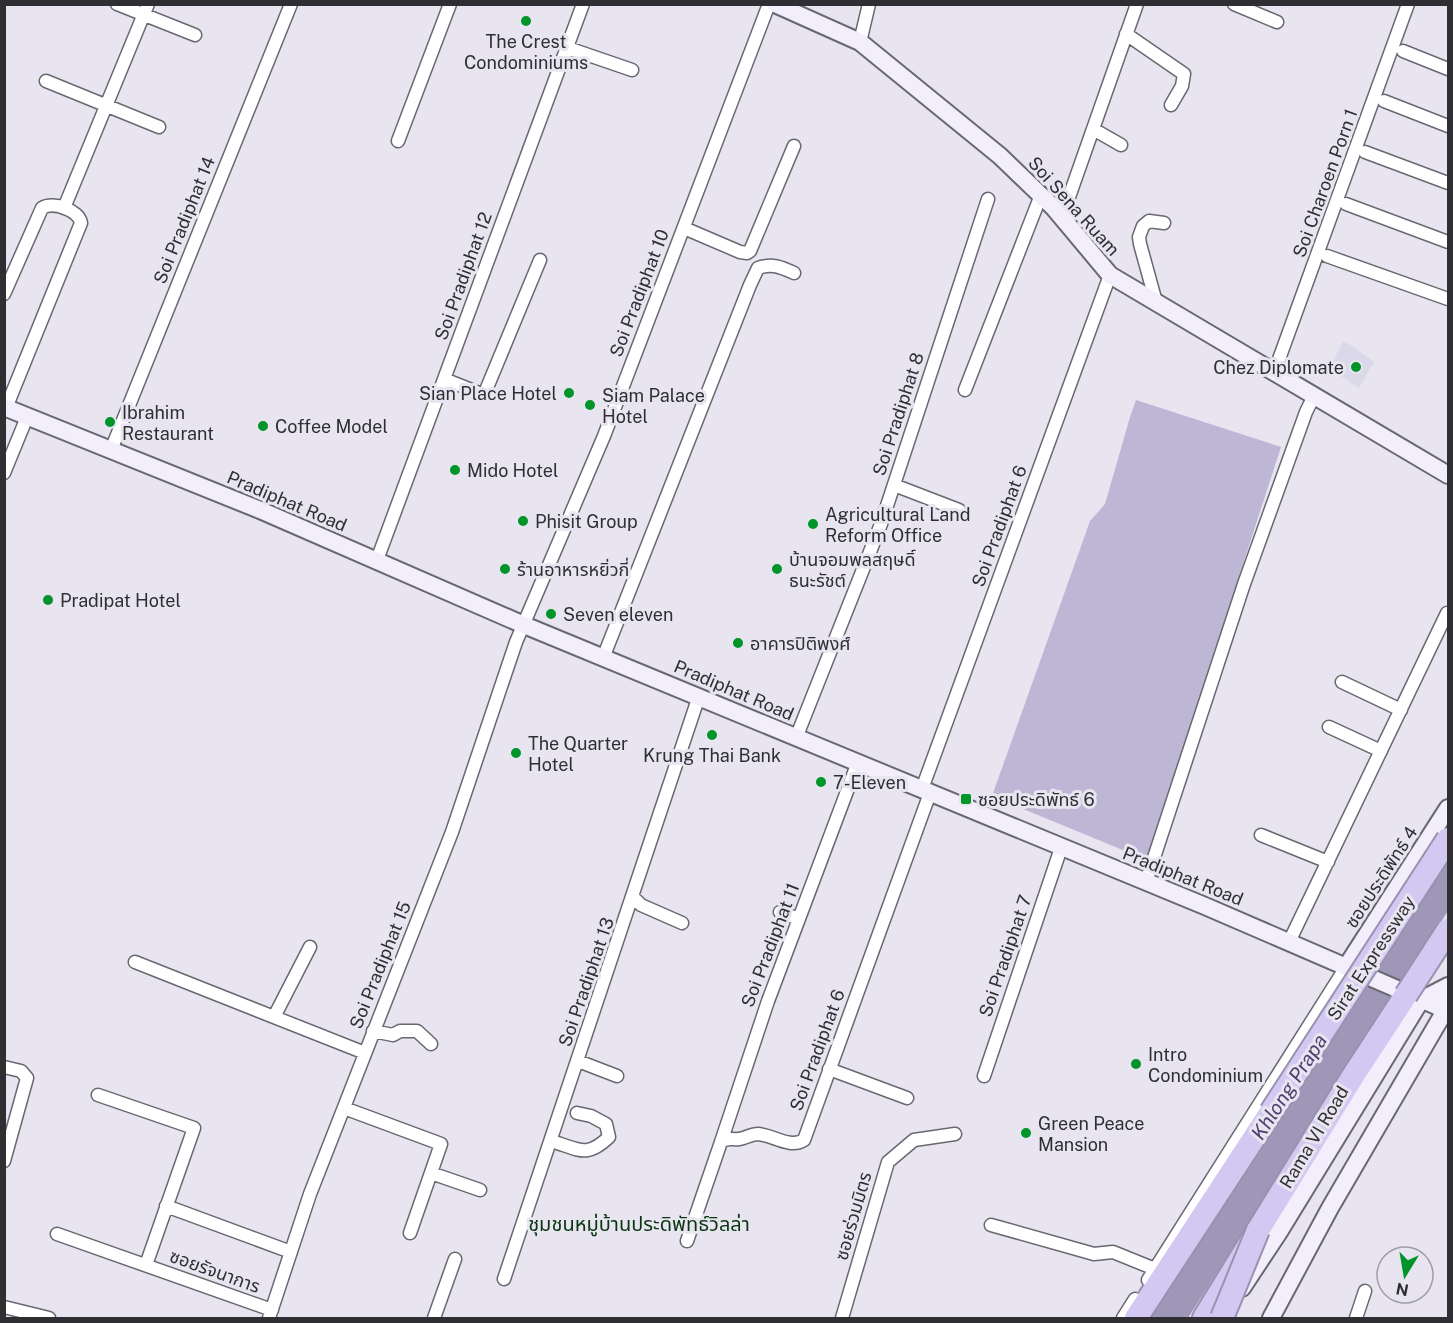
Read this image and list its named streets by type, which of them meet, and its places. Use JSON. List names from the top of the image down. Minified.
{"streets":{"highway":["Sirat Expressway"],"main road":["Soi Sena Ruam","Pradiphat Road","ซอยประดิพัทธ์ 4","Rama VI Road"],"street":["Soi Charoen Porn 1","Soi Pradiphat 14","Soi Pradiphat 12","Soi Pradiphat 10","Soi Pradiphat 8","Soi Pradiphat 6","Soi Pradiphat 11","Soi Pradiphat 7","Soi Pradiphat 15","Soi Pradiphat 13","ซอยร่วมมิตร","ซอยรัจนาการ"]},"crossings":[["Soi Charoen Porn 1","Soi Sena Ruam"],["Soi Sena Ruam","Soi Pradiphat 6"],["Soi Pradiphat 14","Pradiphat Road"],["Soi Pradiphat 12","Pradiphat Road"],["Soi Pradiphat 10","Pradiphat Road"],["Soi Pradiphat 10","Soi Pradiphat 15"],["Soi Pradiphat 8","Pradiphat Road"],["Pradiphat Road","Soi Pradiphat 6"],["Pradiphat Road","ซอยประดิพัทธ์ 4"],["Pradiphat Road","Soi Pradiphat 11"],["Pradiphat Road","Soi Pradiphat 7"],["Pradiphat Road","Soi Pradiphat 15"],["Pradiphat Road","Soi Pradiphat 13"],["Pradiphat Road","Rama VI Road"],["Soi Pradiphat 6","Soi Pradiphat 11"],["Soi Pradiphat 15","ซอยรัจนาการ"]],"districts":["ชุมชนหมู่บ้านประดิพัทธ์วิลล่า"],"water":["Khlong Prapa"],"places":{"other":["The Crest Condominiums","Chez Diplomate","Sian Place Hotel","Siam Palace Hotel","Ibrahim Restaurant","Coffee Model","Mido Hotel","Phisit Group","Agricultural Land Reform Office","ร้านอาหารหยิ่วกี่","บ้านจอมพลสฤษดิ์ ธนะรัชต์","Pradipat Hotel","Seven eleven","อาคารปิติพงศ์","Krung Thai Bank","The Quarter Hotel","7-Eleven","Intro Condominium","Green Peace Mansion"],"transit":["ซอยประดิพัทธ์ 6"]},"north":"bottom"}
